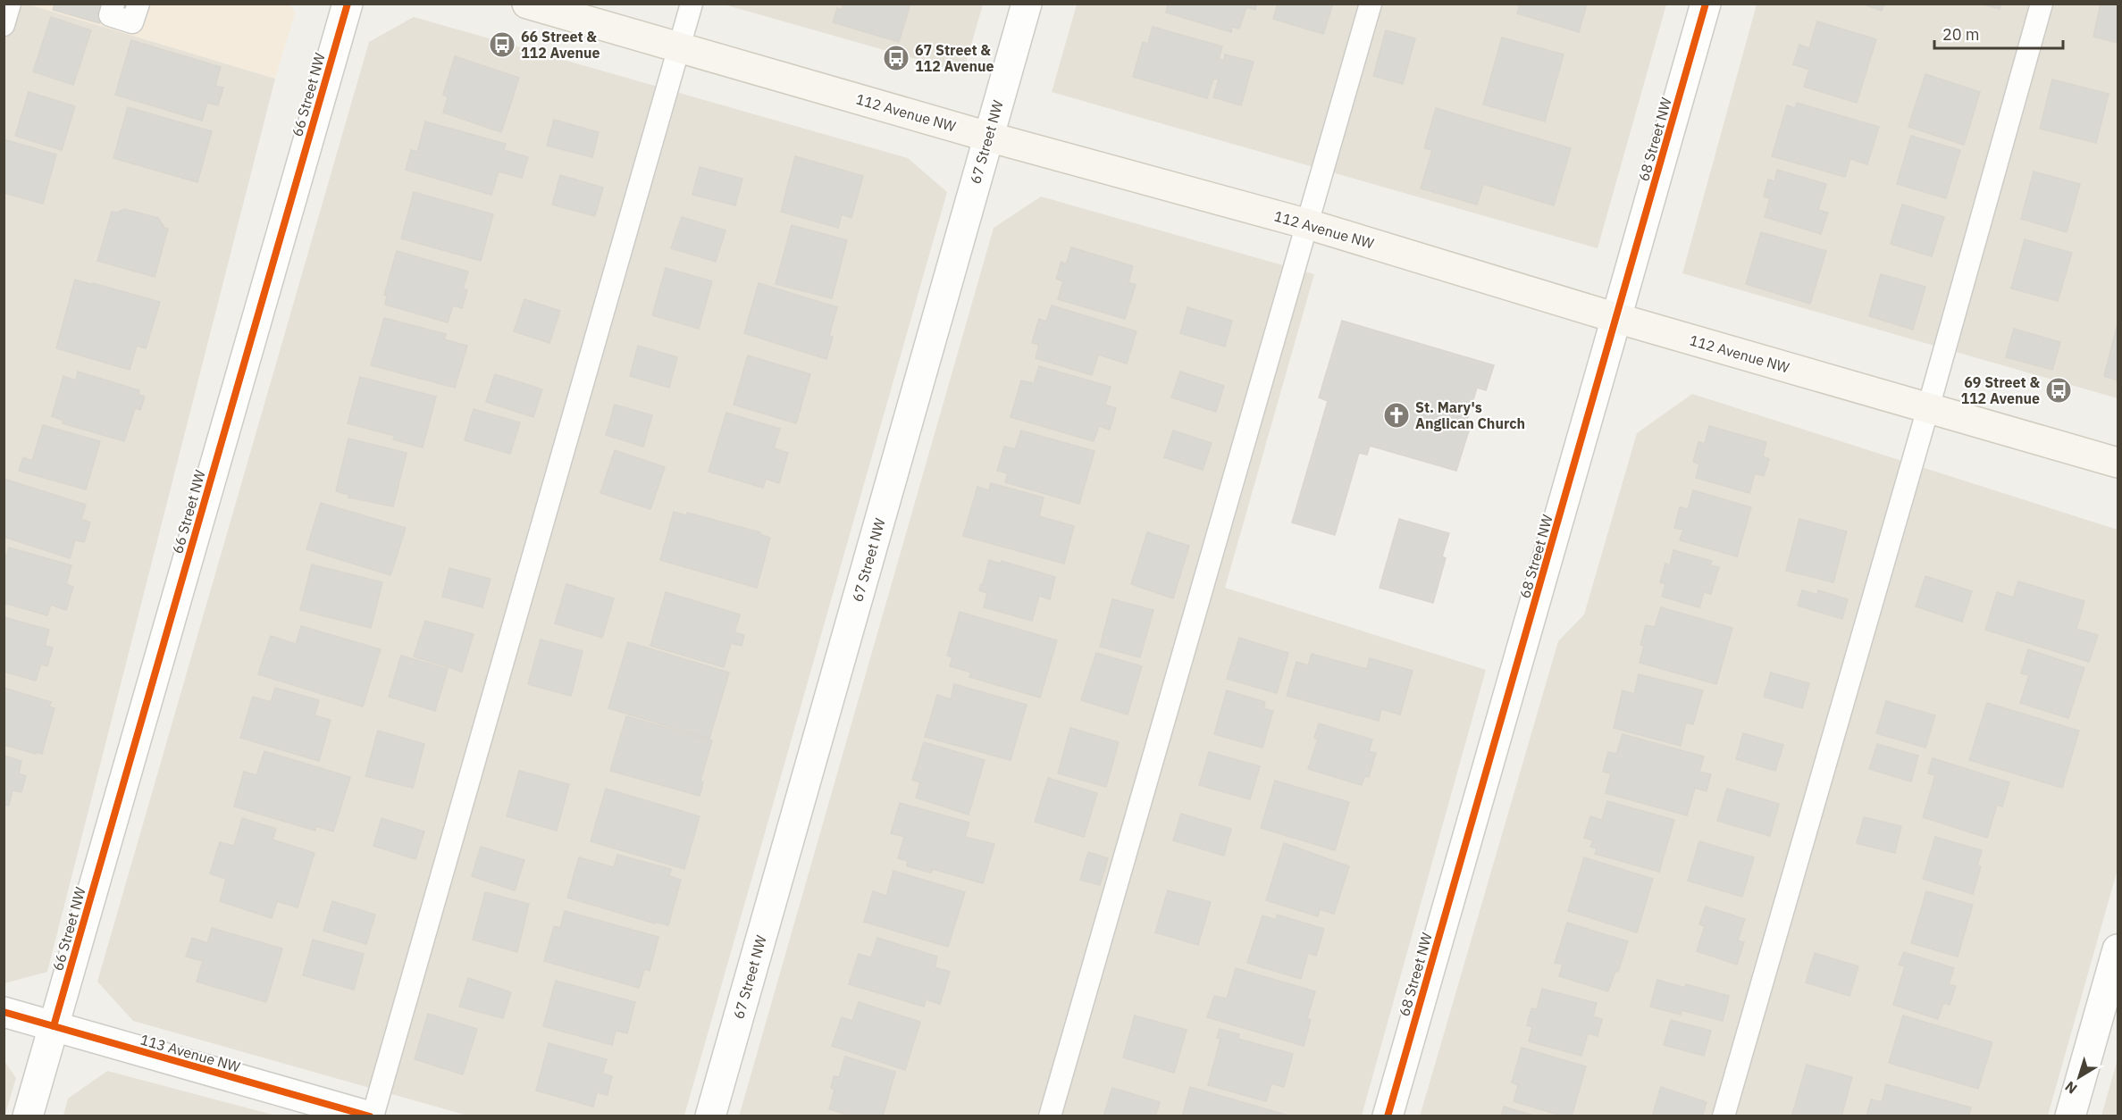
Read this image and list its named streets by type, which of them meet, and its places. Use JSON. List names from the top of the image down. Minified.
{"streets":{"main road":["112 Avenue NW"],"street":["66 Street NW","68 Street NW","67 Street NW","113 Avenue NW"]},"crossings":[["66 Street NW","113 Avenue NW"],["112 Avenue NW","68 Street NW"],["112 Avenue NW","67 Street NW"]],"places":{"bus stop":["66 Street & 112 Avenue","67 Street & 112 Avenue","69 Street & 112 Avenue"],"church":["St. Mary's Anglican Church"]},"scale_bar":"20 m","north":"bottom left"}
